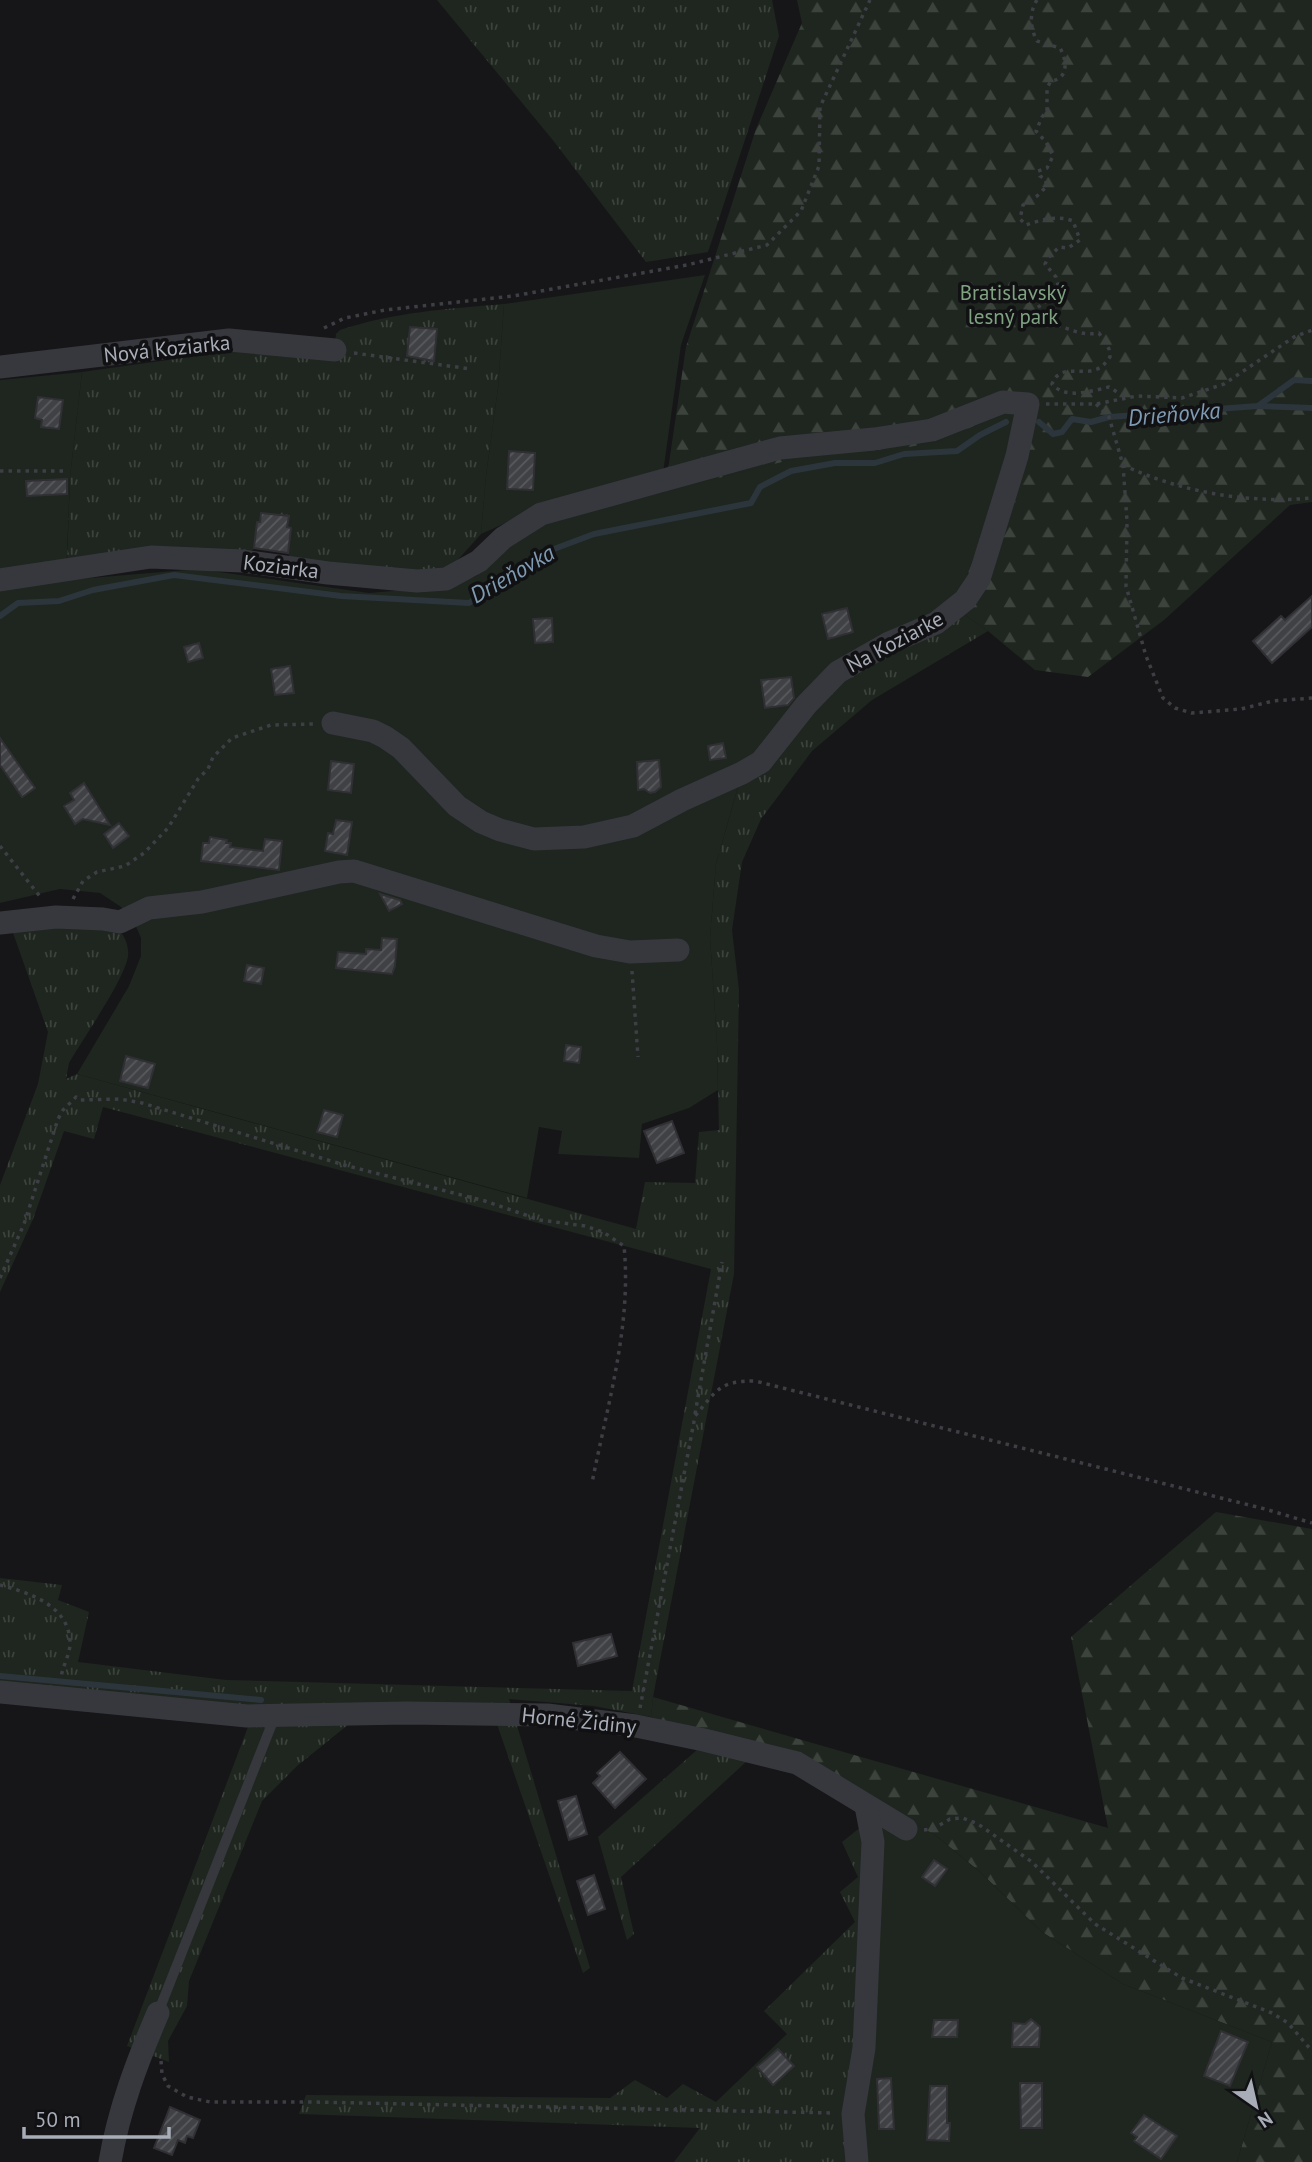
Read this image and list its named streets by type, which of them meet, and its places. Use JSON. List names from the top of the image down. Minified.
{"streets":{"street":["Nová Koziarka","Koziarka","Na Koziarke","Horné Židiny"]},"crossings":[["Koziarka","Na Koziarke"]],"water":["Drieňovka"],"parks":["Bratislavský lesný park"],"scale_bar":"50 m","north":"bottom right"}
